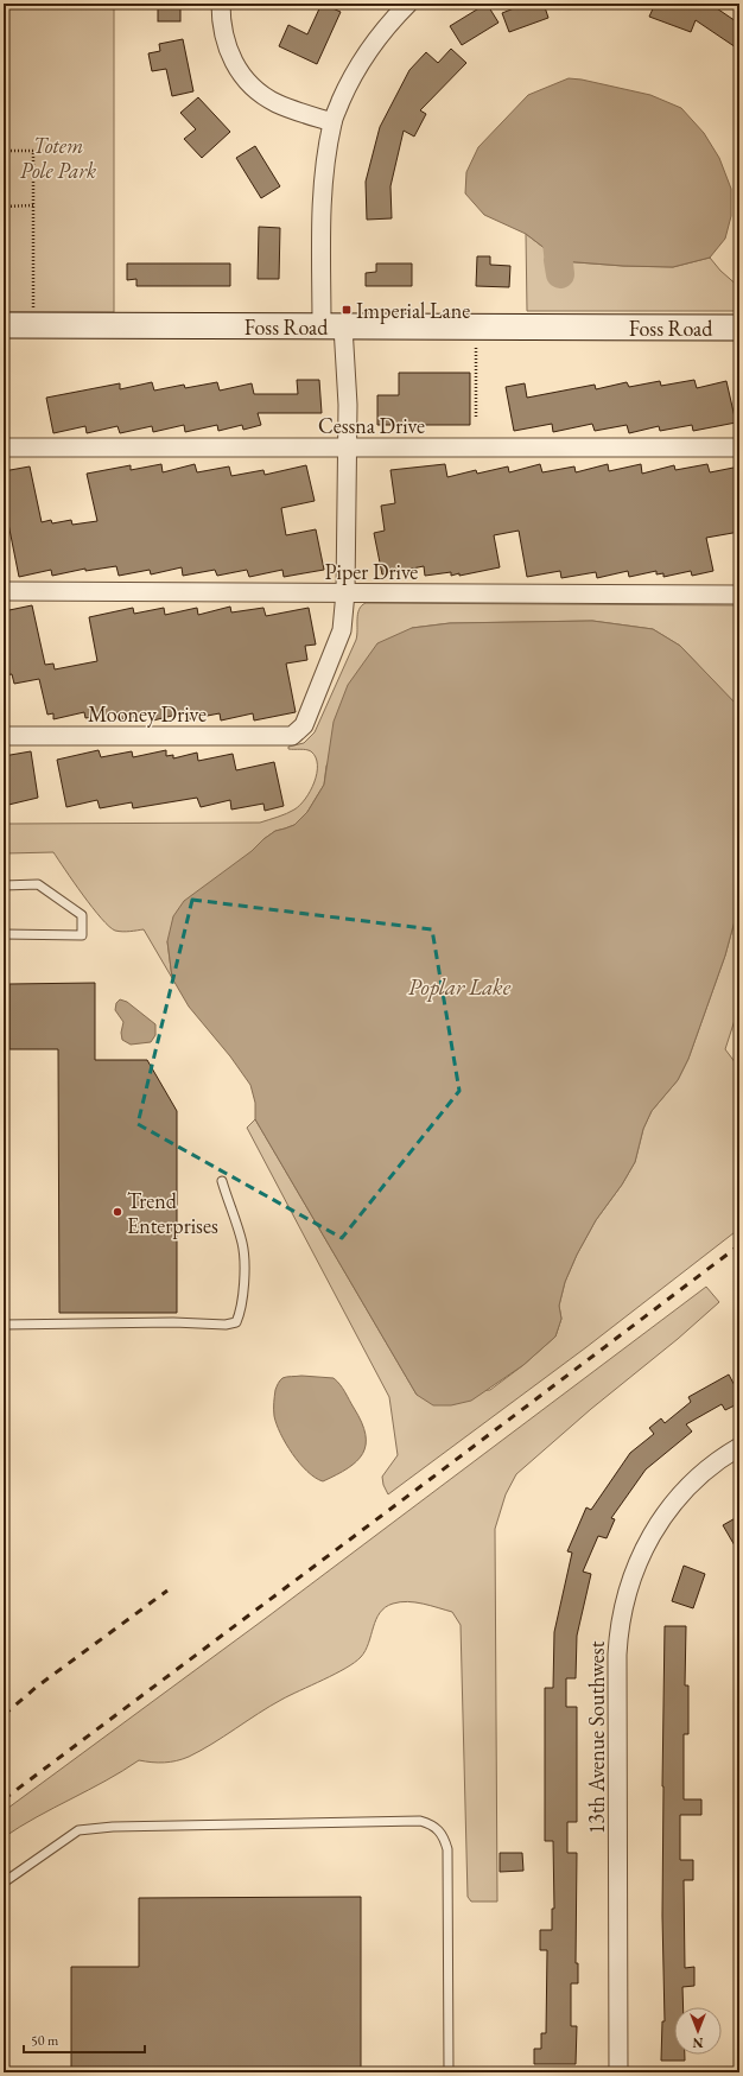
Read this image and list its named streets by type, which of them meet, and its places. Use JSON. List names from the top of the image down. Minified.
{"streets":{"street":["Foss Road","Cessna Drive","Piper Drive","Mooney Drive","13th Avenue Southwest"]},"crossings":[["Piper Drive","Mooney Drive"]],"water":["Poplar Lake"],"parks":["Totem Pole Park"],"places":{"transit":["Imperial Lane"],"other":["Trend Enterprises"]},"scale_bar":"50 m","north":"bottom"}
